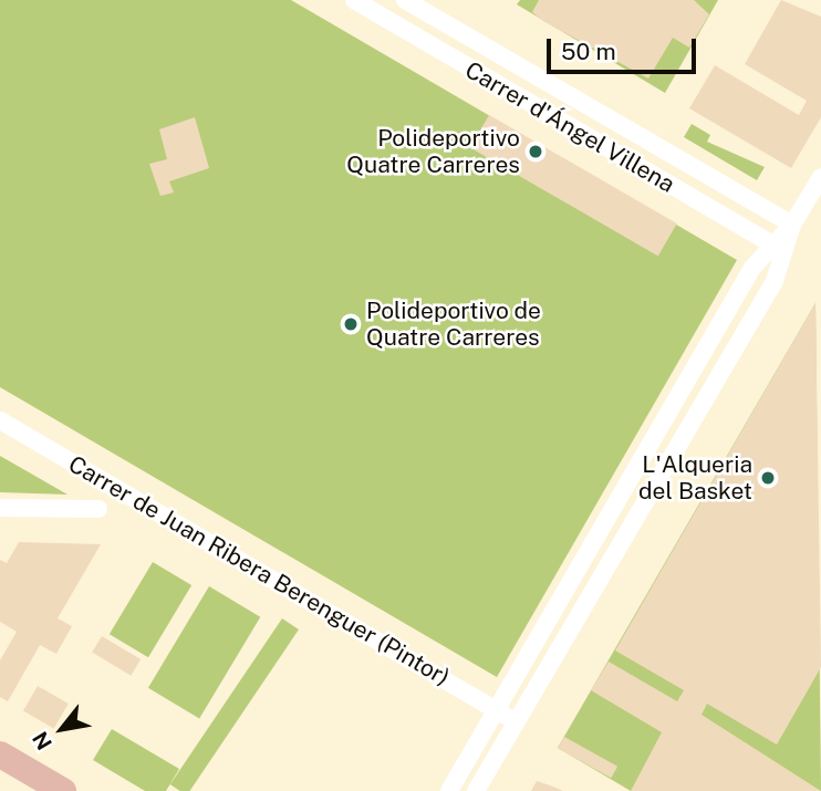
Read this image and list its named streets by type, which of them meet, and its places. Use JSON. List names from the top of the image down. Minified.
{"streets":{"street":["Carrer d'Ángel Villena","Carrer de Juan Ribera Berenguer (Pintor)"]},"places":["Polideportivo Quatre Carreres","Polideportivo de Quatre Carreres","L'Alqueria del Basket"],"scale_bar":"50 m","north":"bottom left"}
